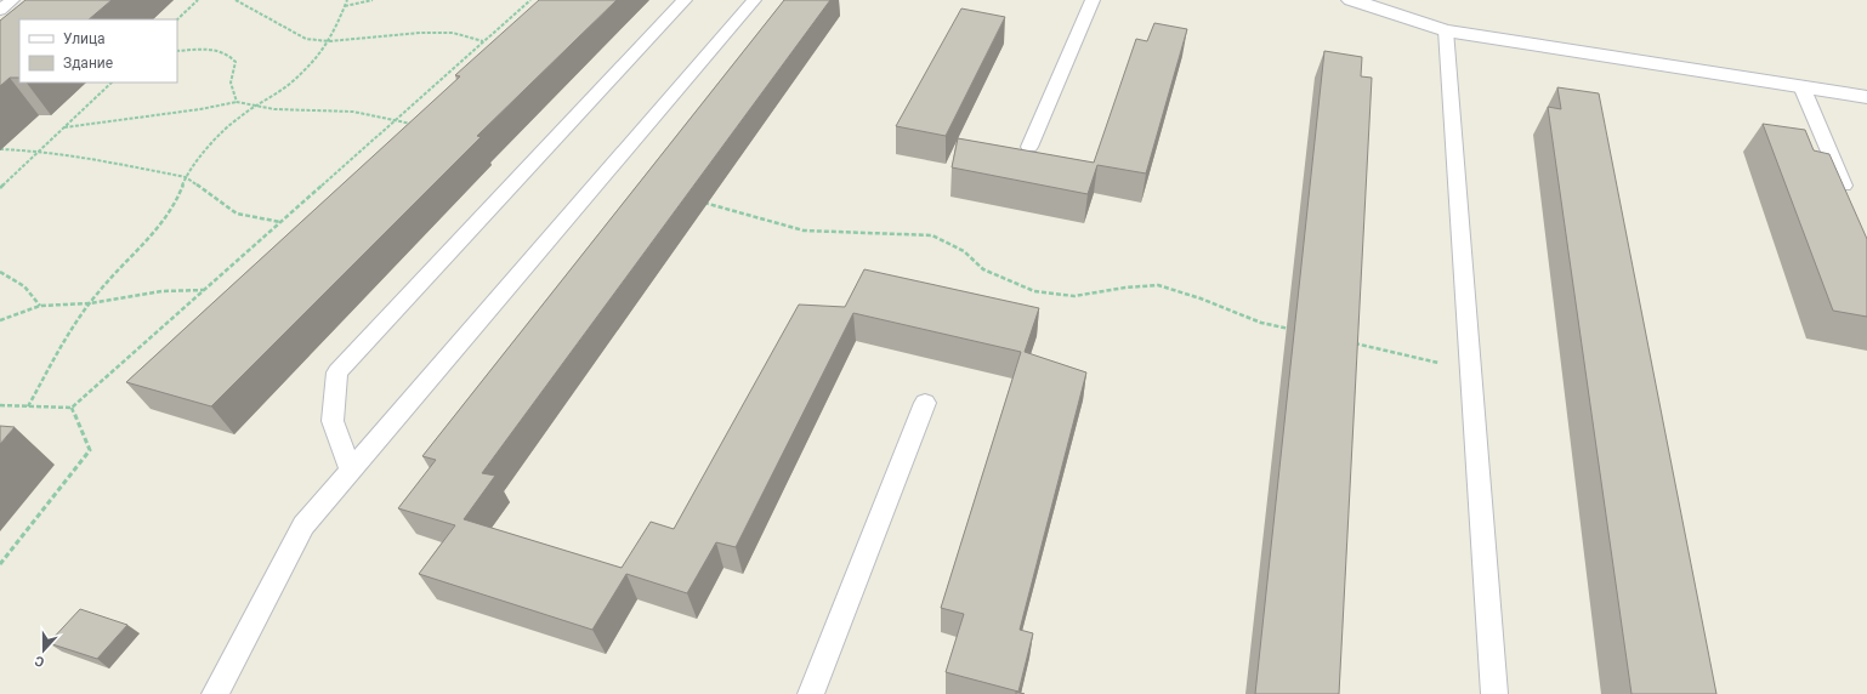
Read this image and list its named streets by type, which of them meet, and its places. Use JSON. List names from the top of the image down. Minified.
{"legend":["Улица","Здание"],"north":"bottom"}
